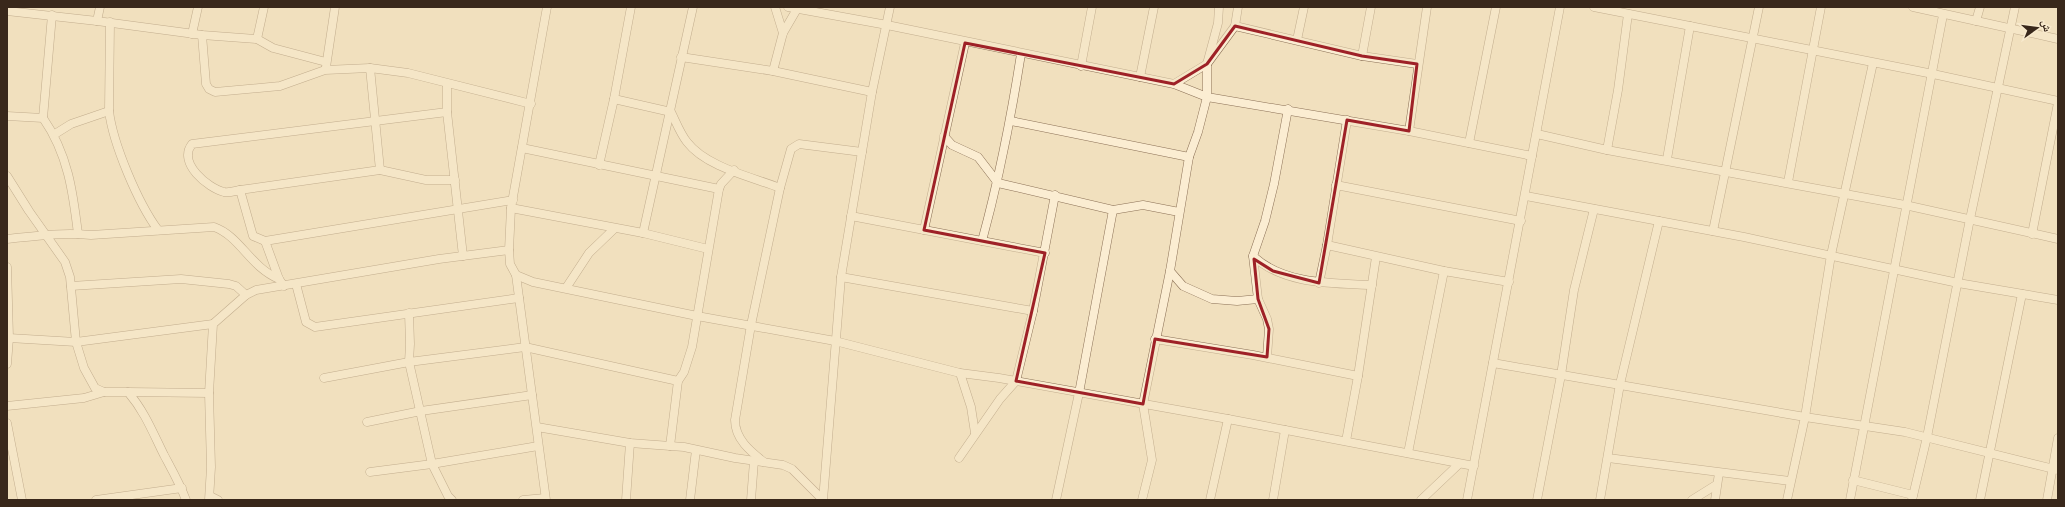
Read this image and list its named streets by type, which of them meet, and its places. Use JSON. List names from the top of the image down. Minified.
{"north":"right"}
